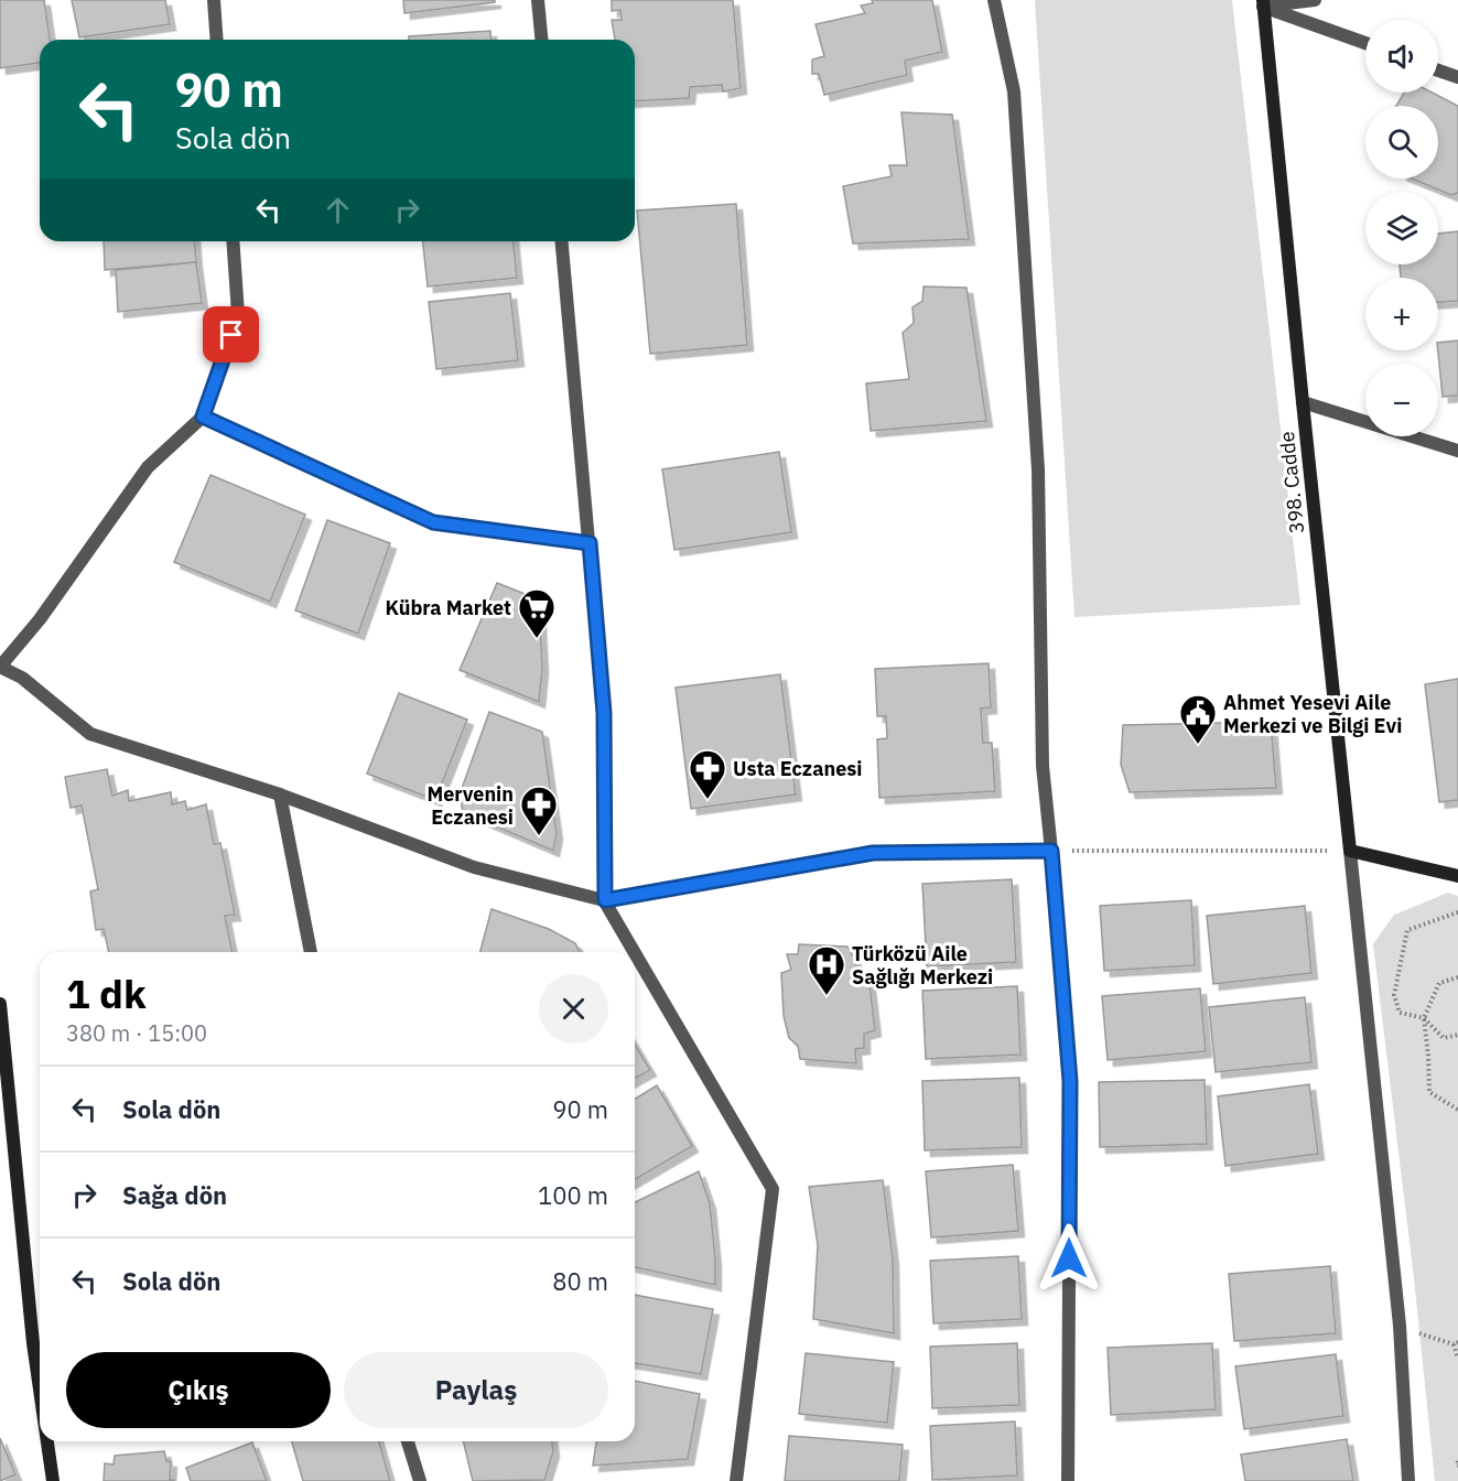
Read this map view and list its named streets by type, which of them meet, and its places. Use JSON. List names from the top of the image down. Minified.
{"streets":{"street":["398. Cadde"]},"places":{"supermarket":["Kübra Market"],"public building":["Ahmet Yesevi Aile Merkezi ve Bilgi Evi"],"pharmacy":["Usta Eczanesi","Mervenin Eczanesi"],"hospital":["Türközü Aile Sağlığı Merkezi"]},"page":{"map_buttons":["+","−"],"turn":["90 m","Sola dön"],"heading":["1 dk","380 m · 15:00"],"list":[{"name":"Sola dön","value":"90 m"},{"name":"Sağa dön","value":"100 m"},{"name":"Sola dön","value":"80 m"}],"buttons":["Çıkış","Paylaş"]}}
